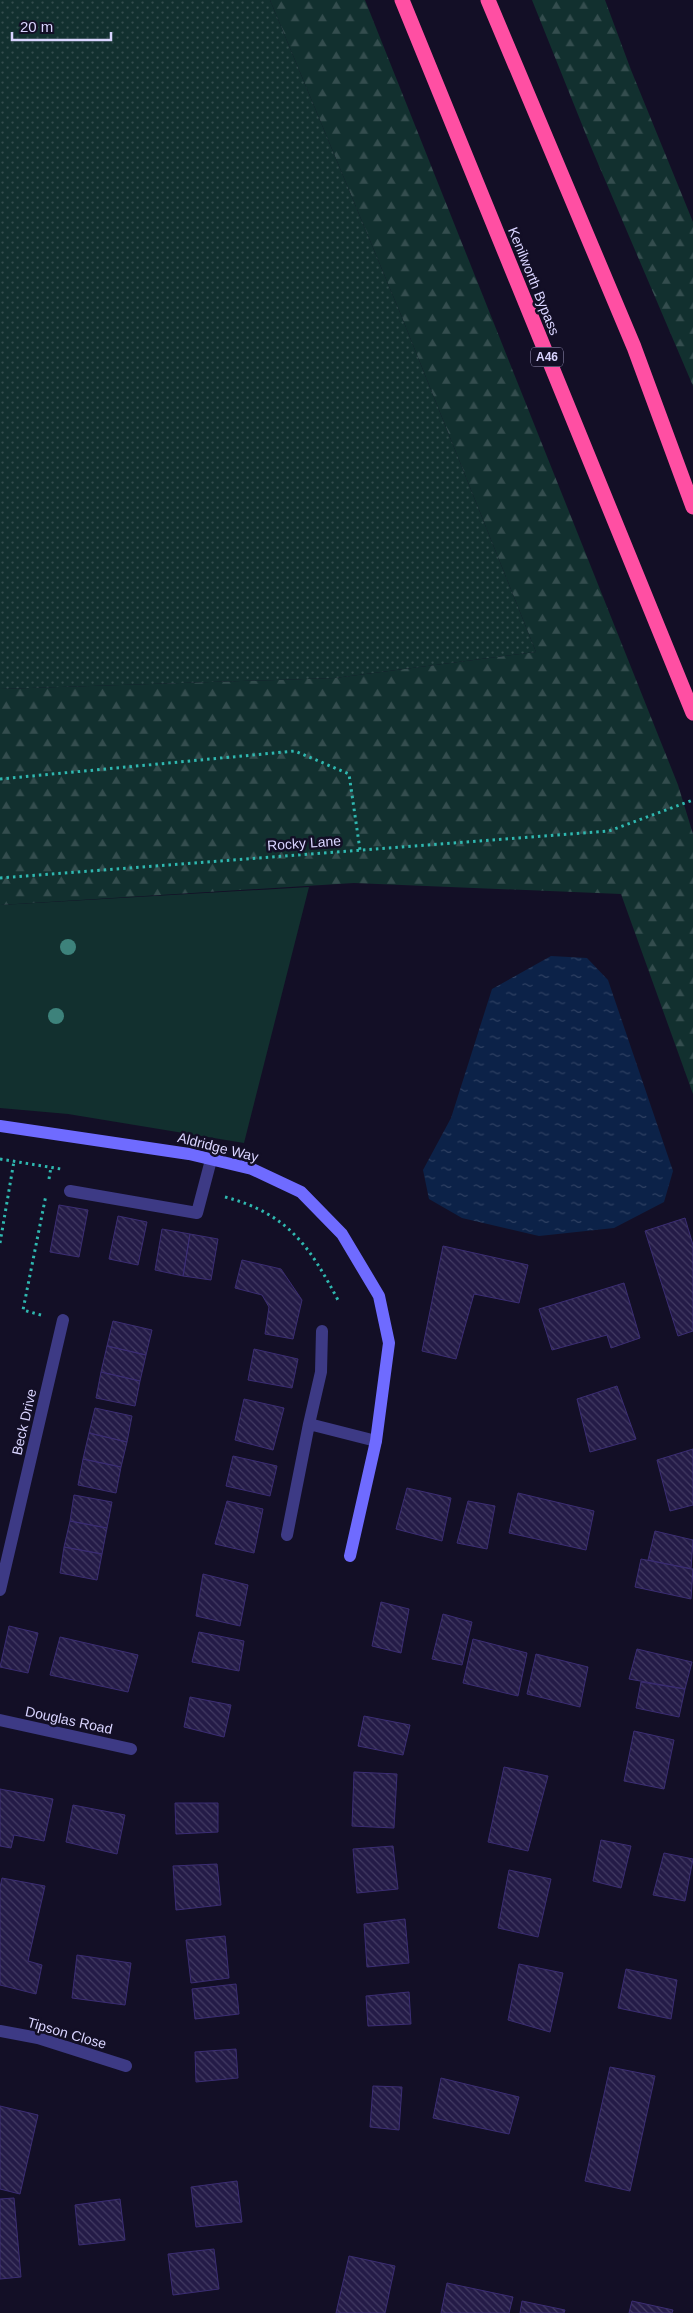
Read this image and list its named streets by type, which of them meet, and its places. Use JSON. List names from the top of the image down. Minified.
{"streets":{"highway":["Kenilworth Bypass","A46"],"street":["Aldridge Way","Beck Drive","Douglas Road","Tipson Close"],"path":["Rocky Lane"]},"scale_bar":"20 m"}
